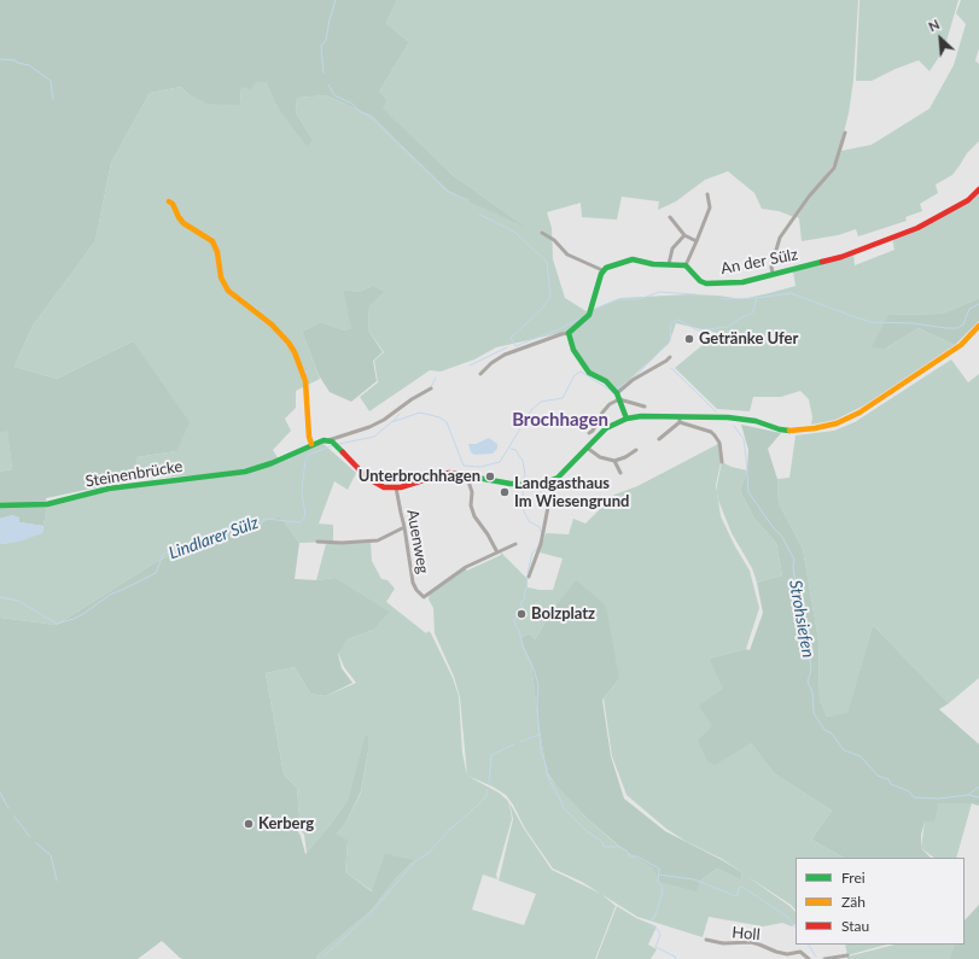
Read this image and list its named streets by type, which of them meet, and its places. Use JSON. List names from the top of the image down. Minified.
{"streets":{"main road":["An der Sülz","Steinenbrücke"],"street":["Auenweg","Holl"]},"districts":["Brochhagen"],"water":["Lindlarer Sülz","Strohsiefen"],"places":["Getränke Ufer","Unterbrochhagen","Landgasthaus Im Wiesengrund","Bolzplatz","Kerberg"],"legend":["Frei","Zäh","Stau"],"north":"top left"}
